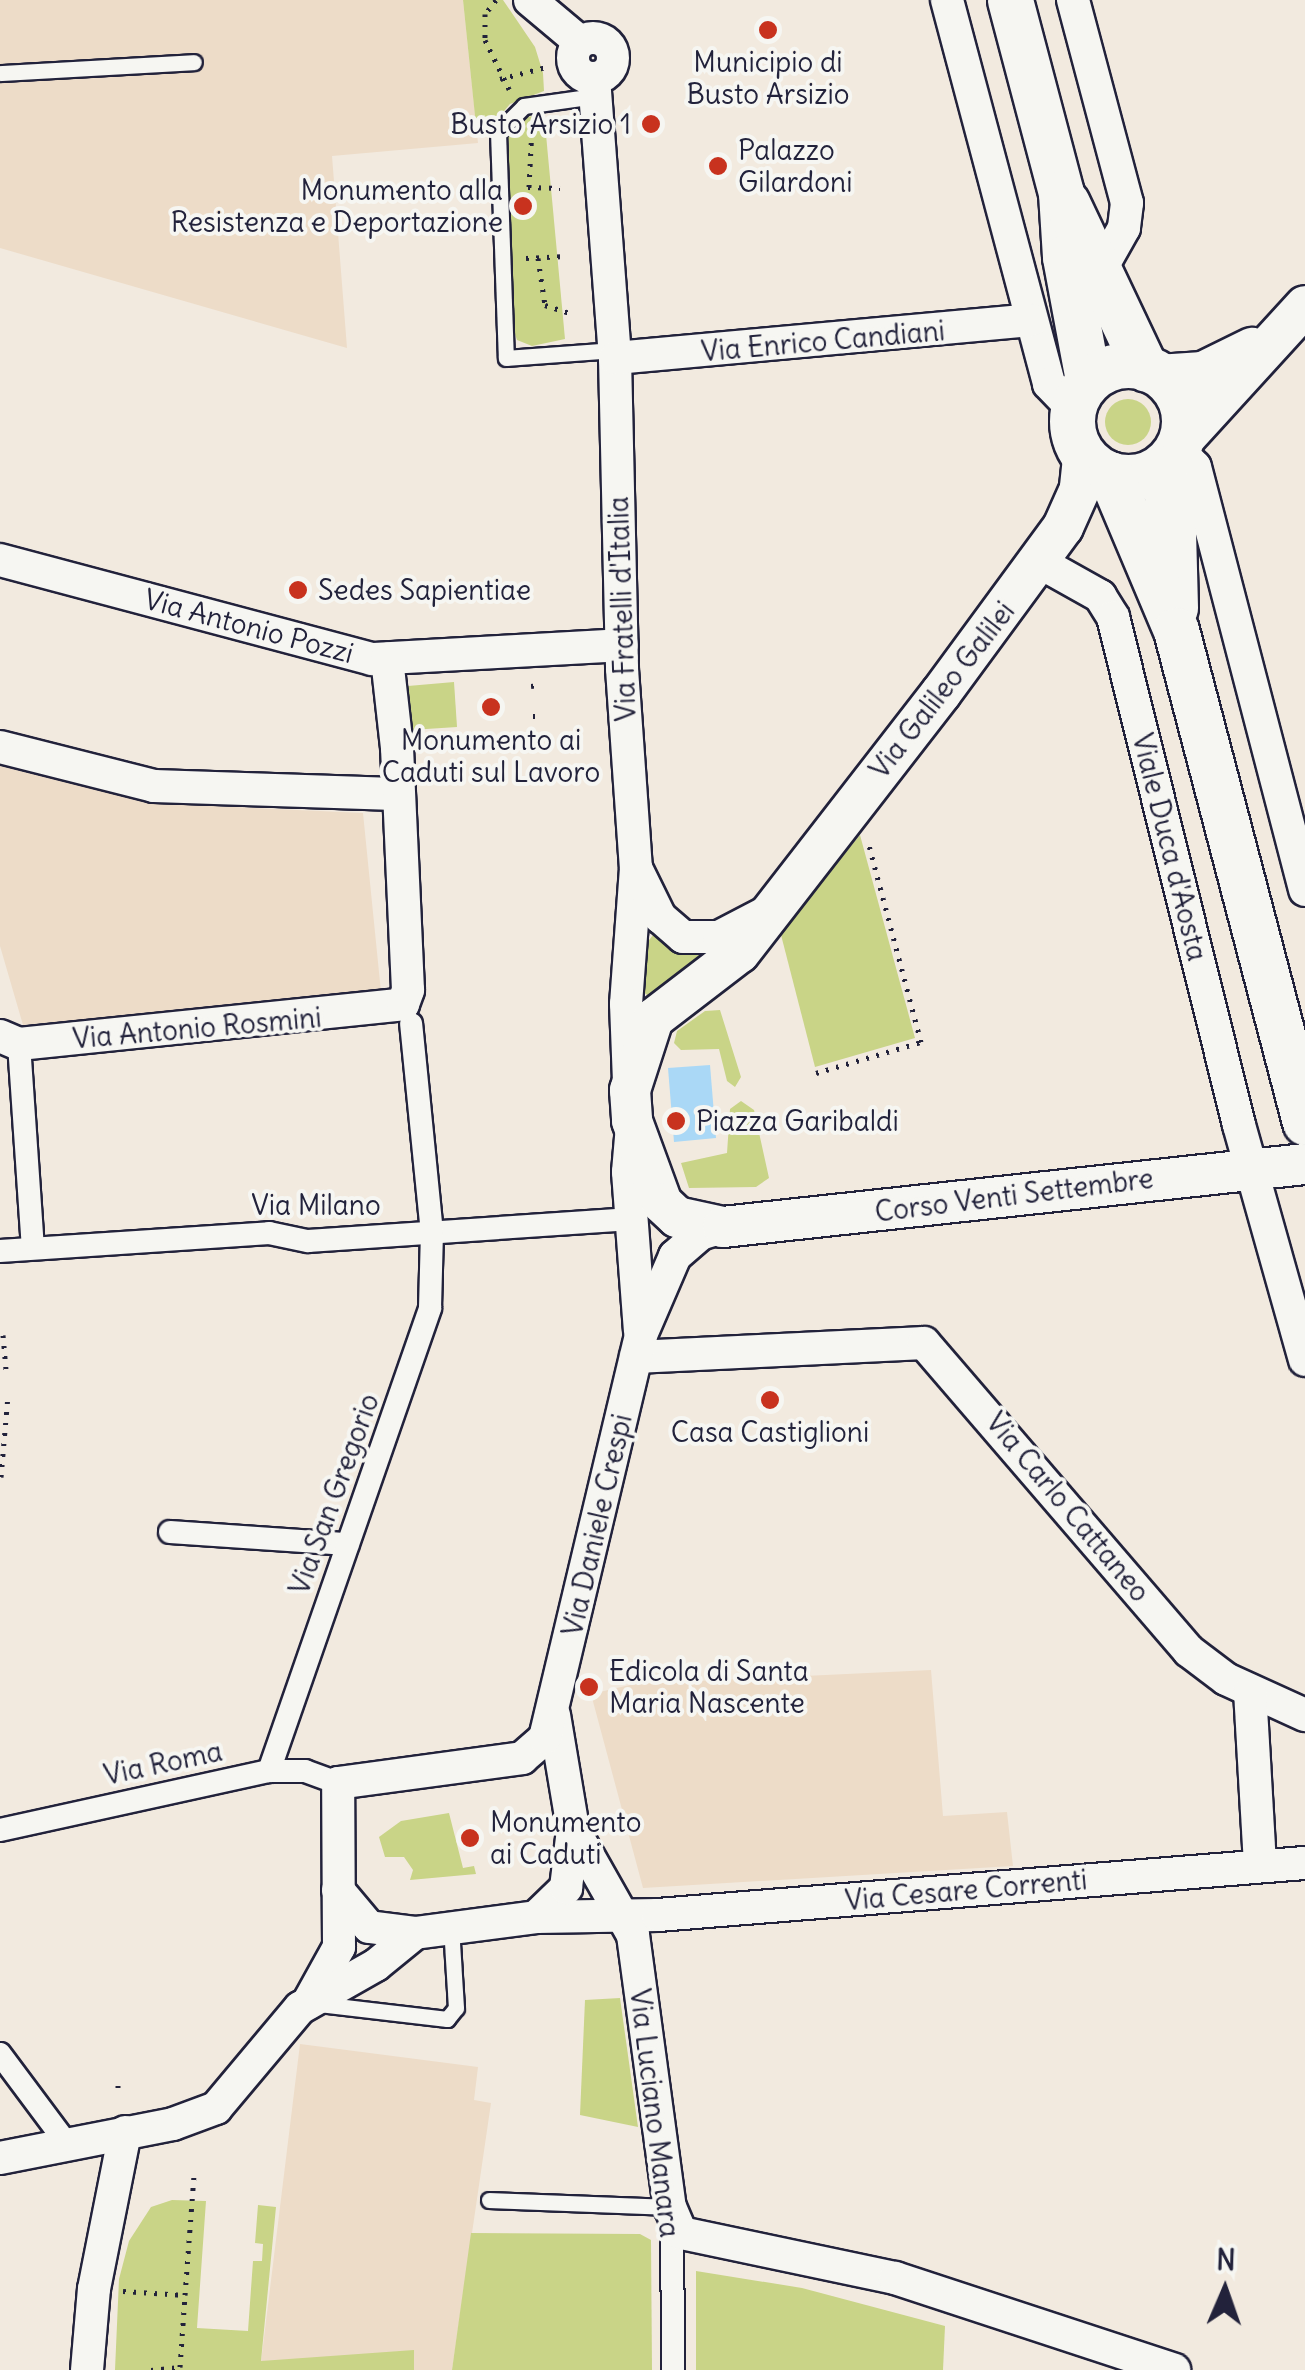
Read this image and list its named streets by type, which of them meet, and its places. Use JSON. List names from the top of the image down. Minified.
{"streets":{"street":["Via Enrico Candiani","Via Fratelli d'Italia","Via Antonio Pozzi","Via Galileo Galilei","Viale Duca d'Aosta","Via Antonio Rosmini","Corso Venti Settembre","Via Milano","Via San Gregorio","Via Carlo Cattaneo","Via Daniele Crespi","Via Roma","Via Cesare Correnti","Via Luciano Manara"]},"crossings":[["Via Enrico Candiani","Via Fratelli d'Italia"],["Via Fratelli d'Italia","Via Antonio Pozzi"],["Via Galileo Galilei","Viale Duca d'Aosta"],["Viale Duca d'Aosta","Corso Venti Settembre"],["Via Antonio Rosmini","Via San Gregorio"],["Via Milano","Via San Gregorio"],["Via San Gregorio","Via Roma"],["Via Carlo Cattaneo","Via Daniele Crespi"],["Via Cesare Correnti","Via Luciano Manara"]],"places":["Municipio di Busto Arsizio","Busto Arsizio 1","Palazzo Gilardoni","Monumento alla Resistenza e Deportazione","Sedes Sapientiae","Monumento ai Caduti sul Lavoro","Piazza Garibaldi","Casa Castiglioni","Edicola di Santa Maria Nascente","Monumento ai Caduti"],"north":"top"}
